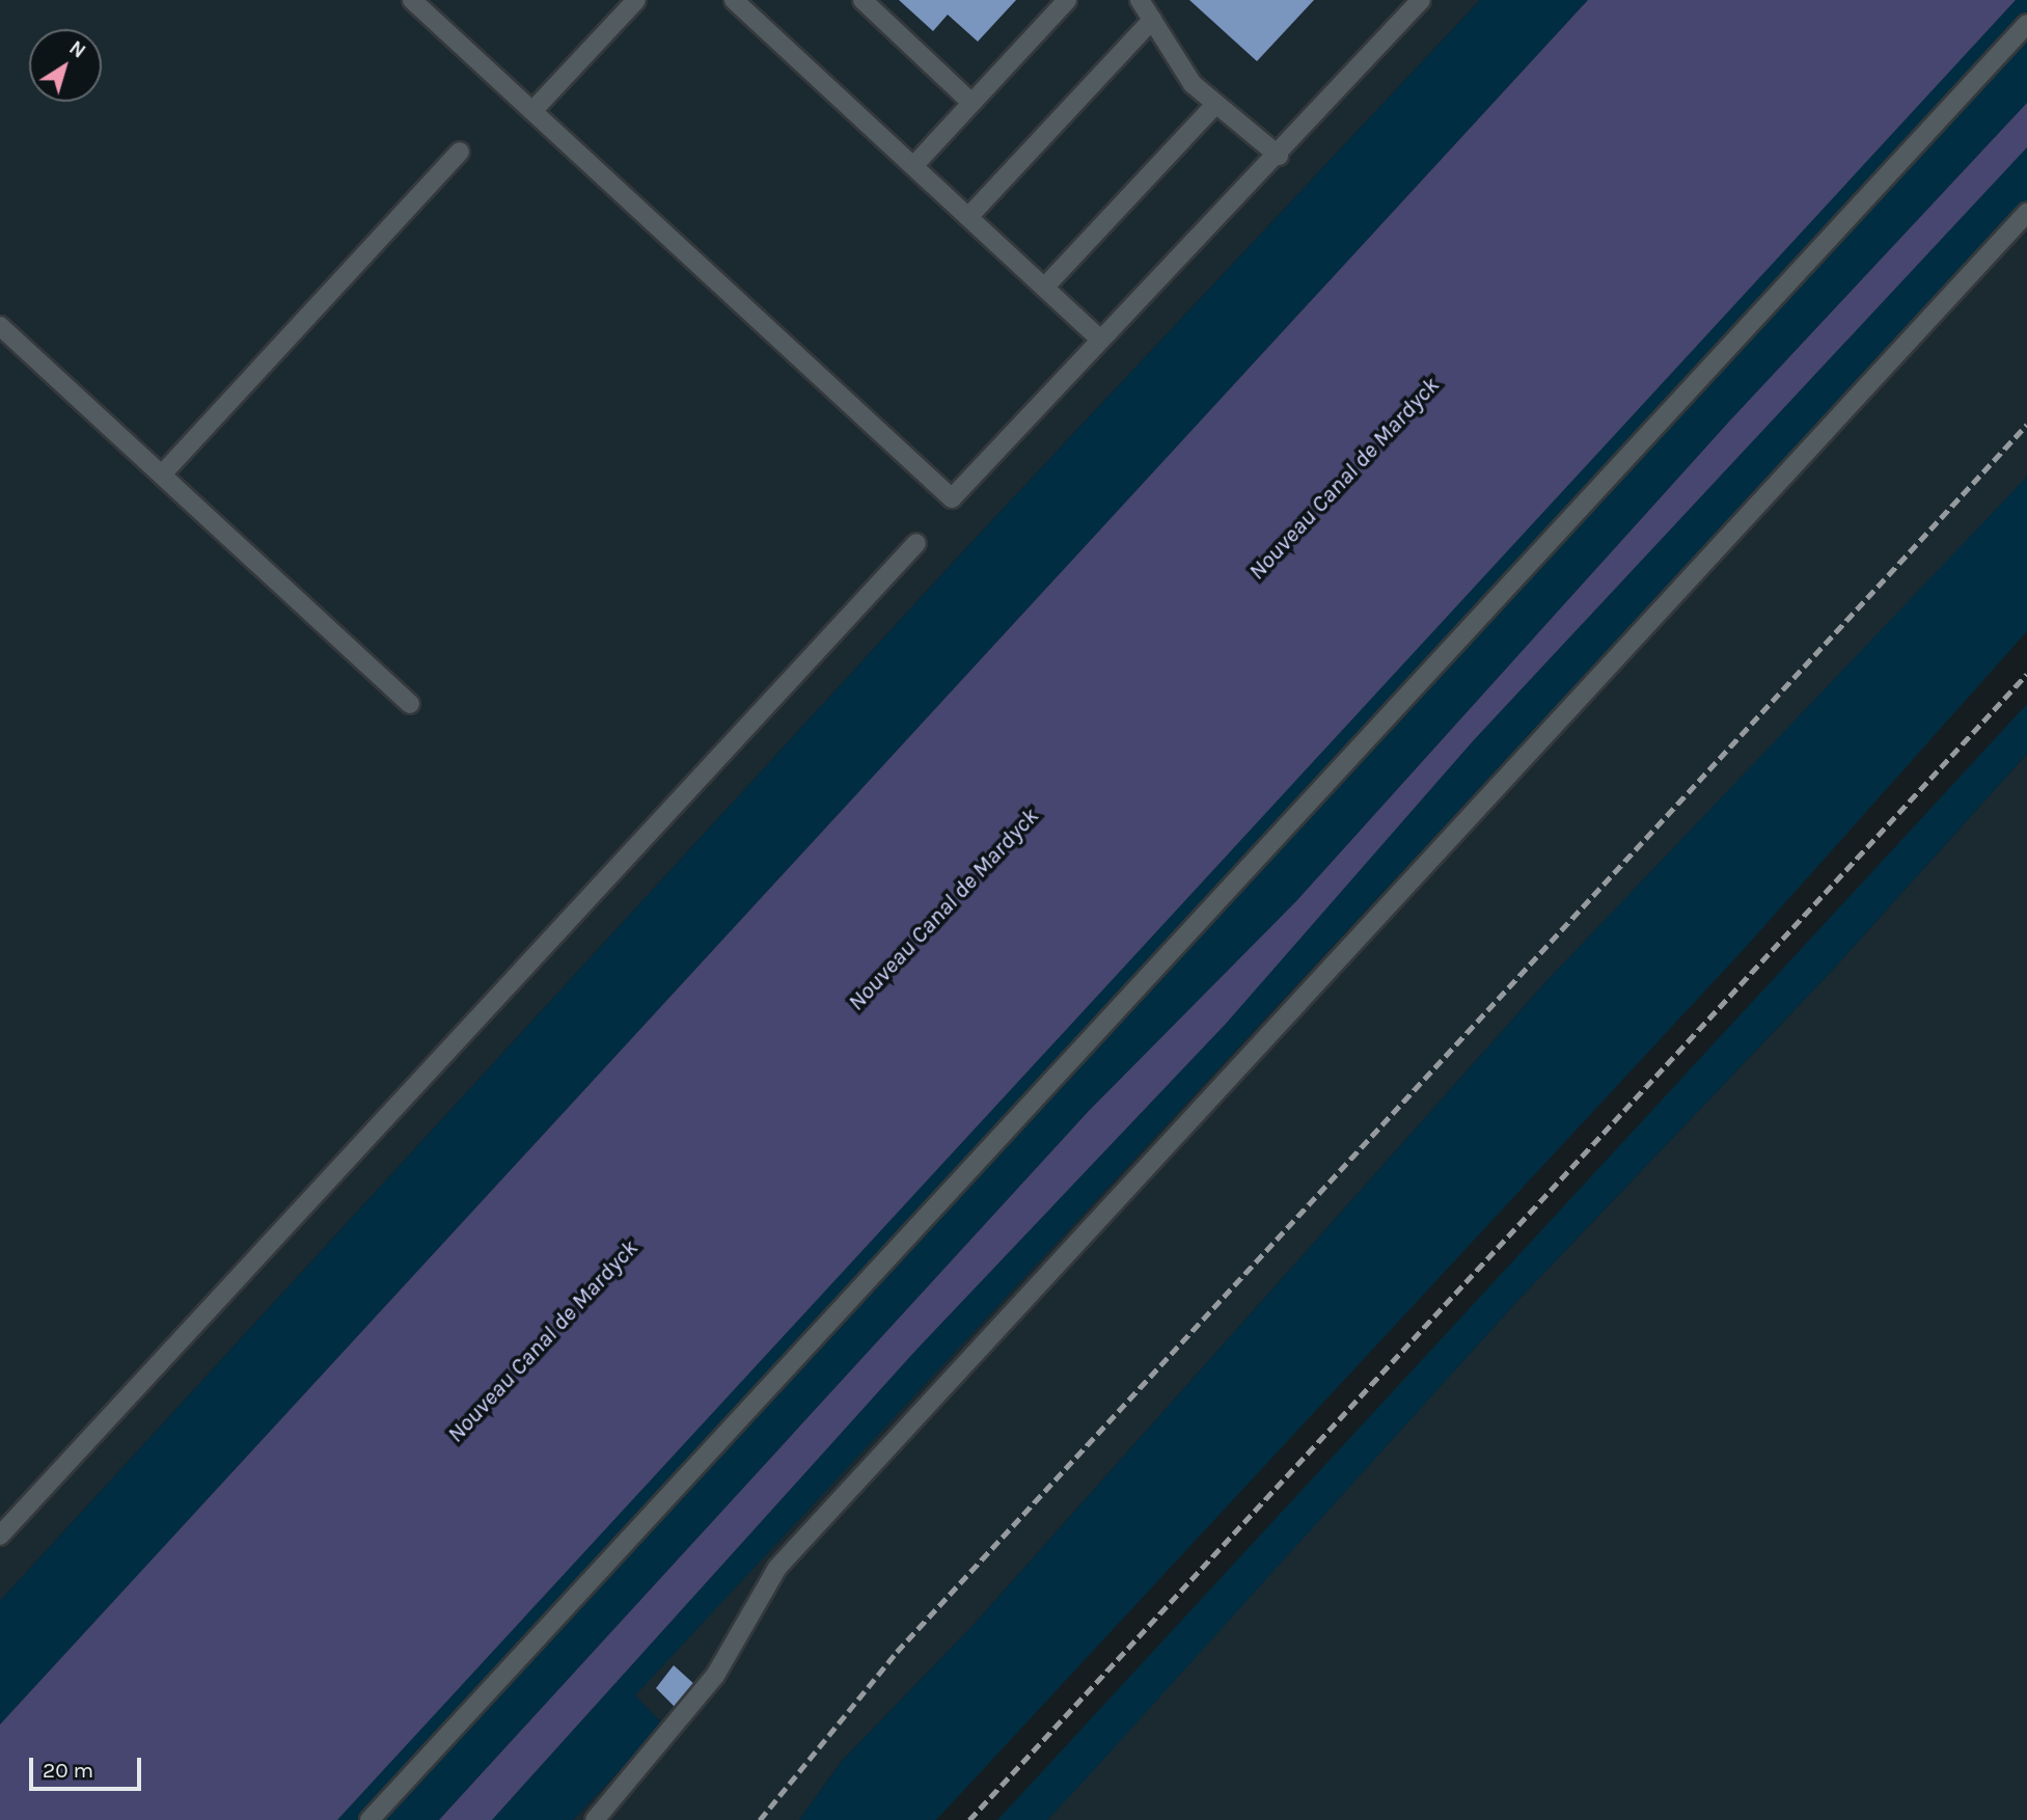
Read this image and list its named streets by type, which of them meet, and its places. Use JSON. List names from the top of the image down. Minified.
{"water":["Nouveau Canal de Mardyck"],"scale_bar":"20 m","north":"top right"}
